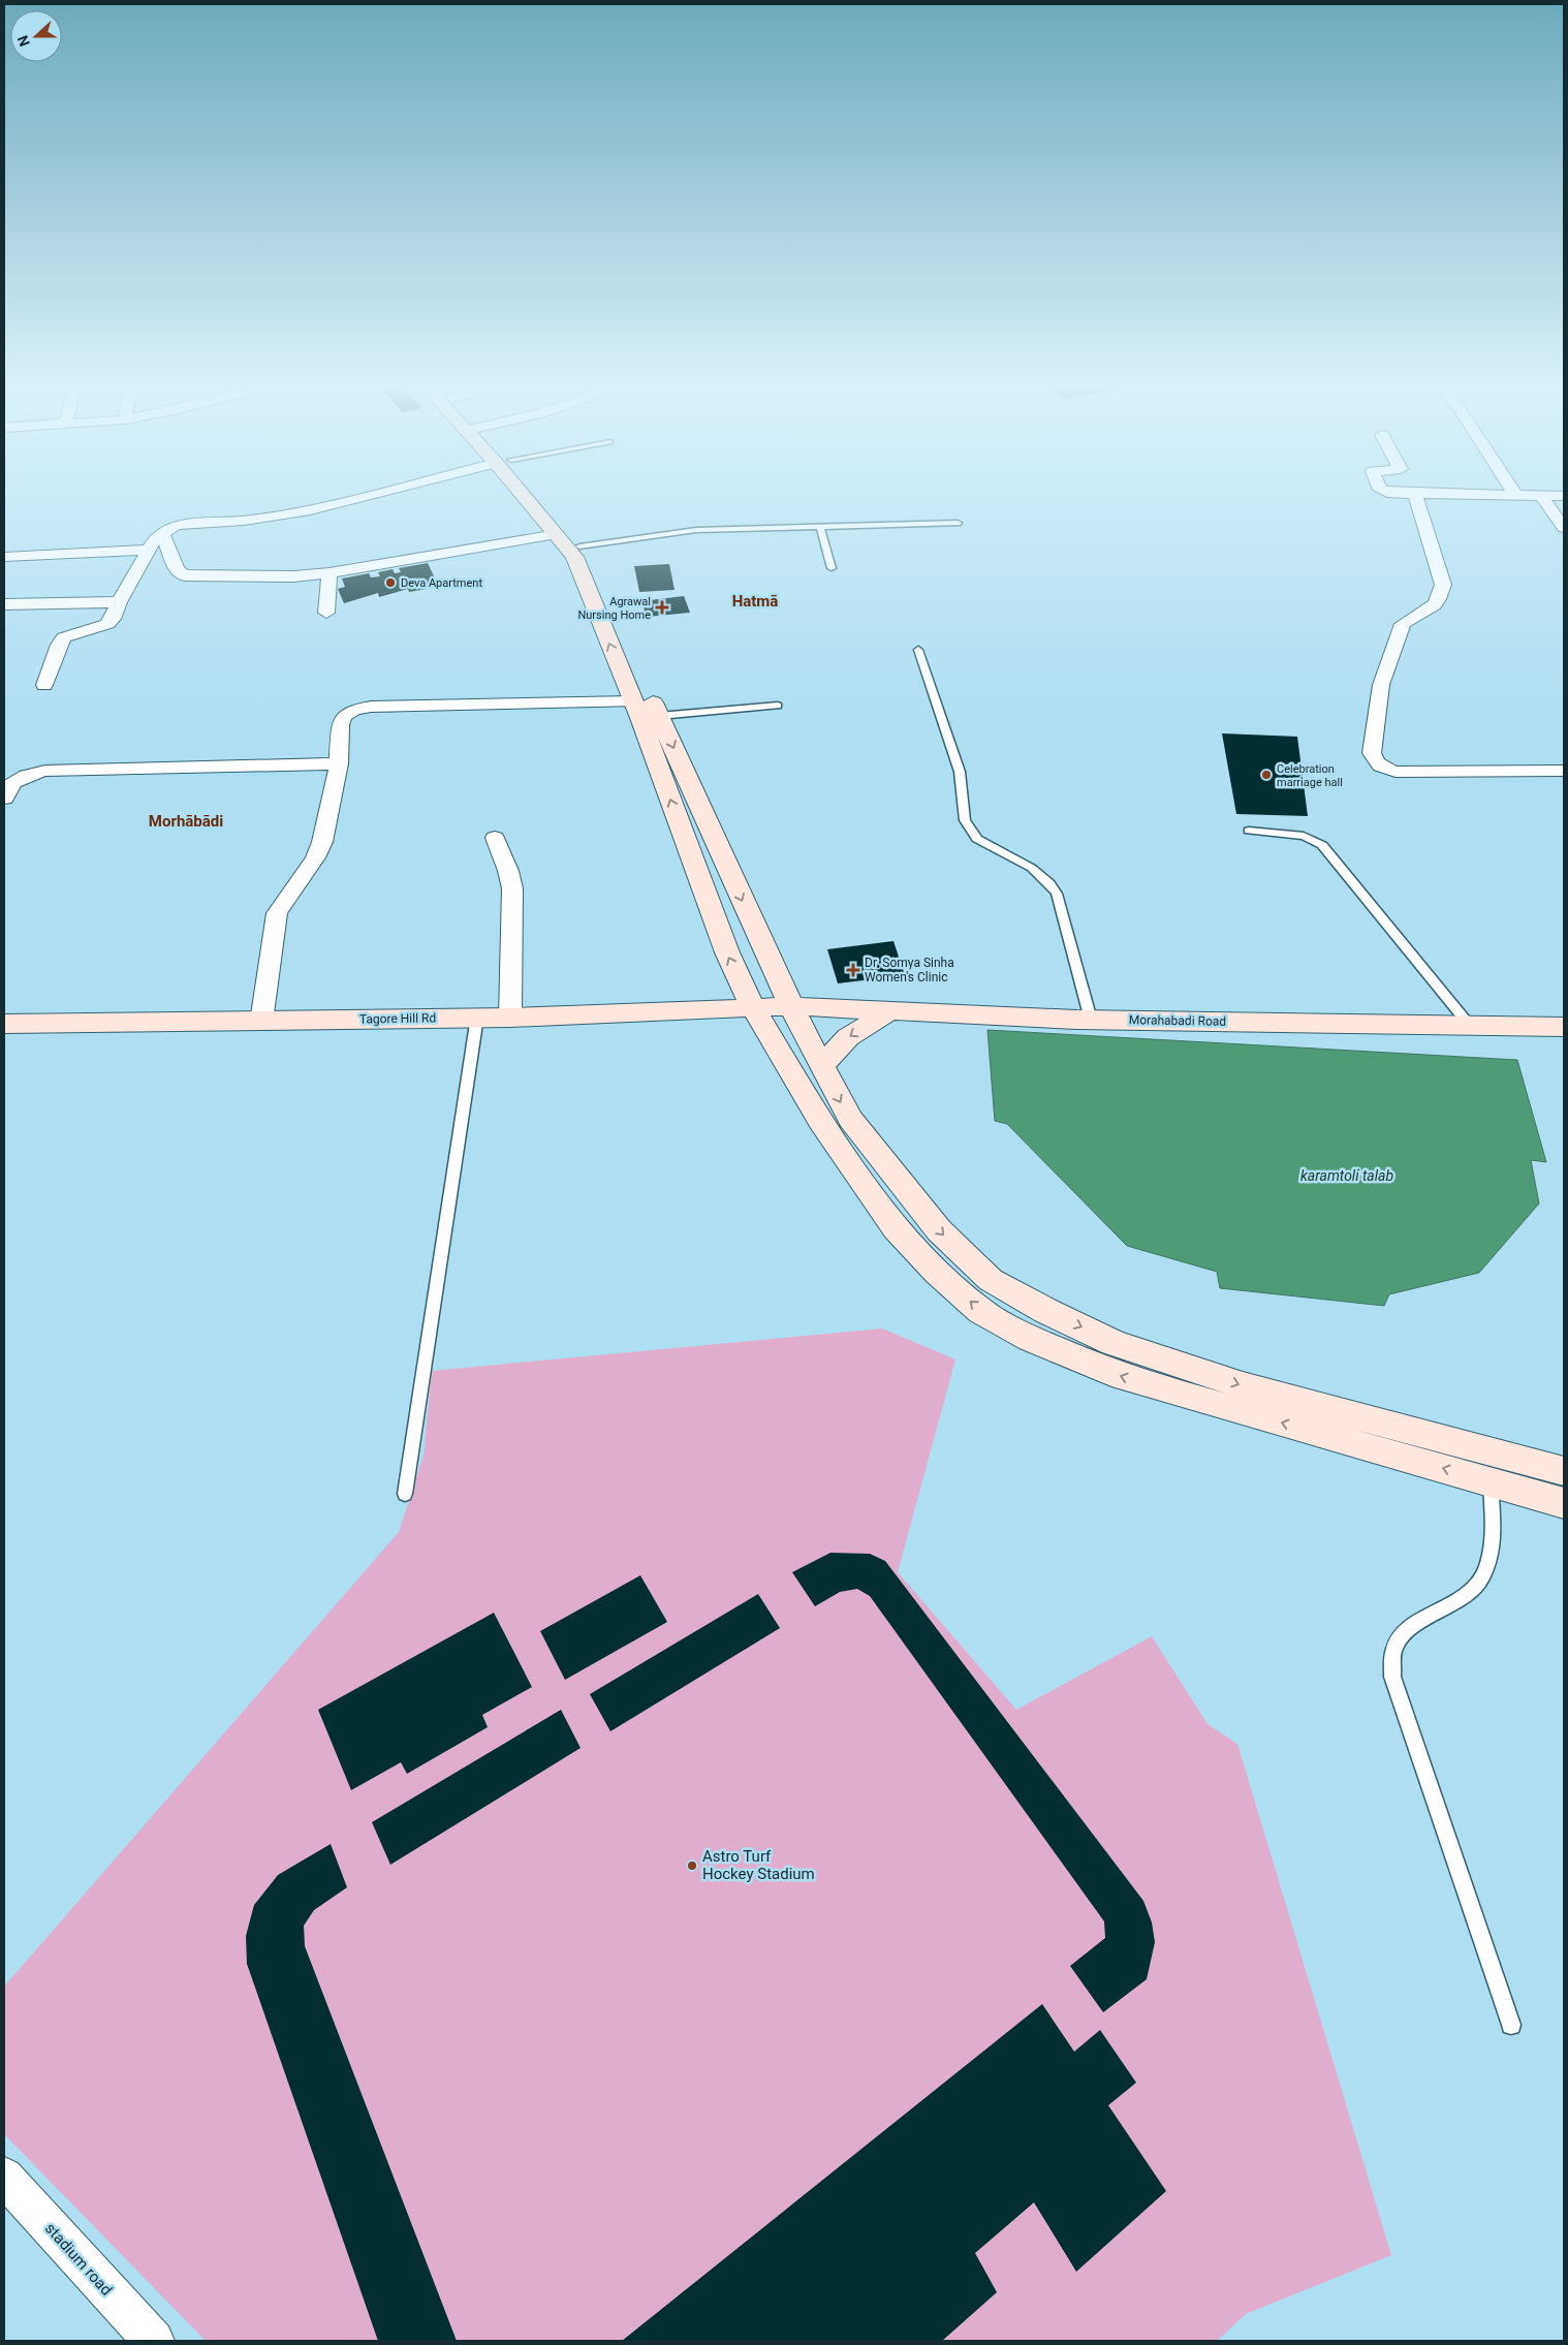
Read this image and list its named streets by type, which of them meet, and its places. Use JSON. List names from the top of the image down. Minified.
{"streets":{"main road":["Tagore Hill Rd","Morahabadi Road"],"street":["stadium road"]},"crossings":[["Tagore Hill Rd","Morahabadi Road"]],"districts":["Hatmā","Morhābādi"],"water":["karamtoli talab"],"places":{"other":["Deva Apartment","Celebration marriage hall","Astro Turf Hockey Stadium"],"health":["Agrawal Nursing Home","Dr. Somya Sinha Women's Clinic"]},"north":"left"}
